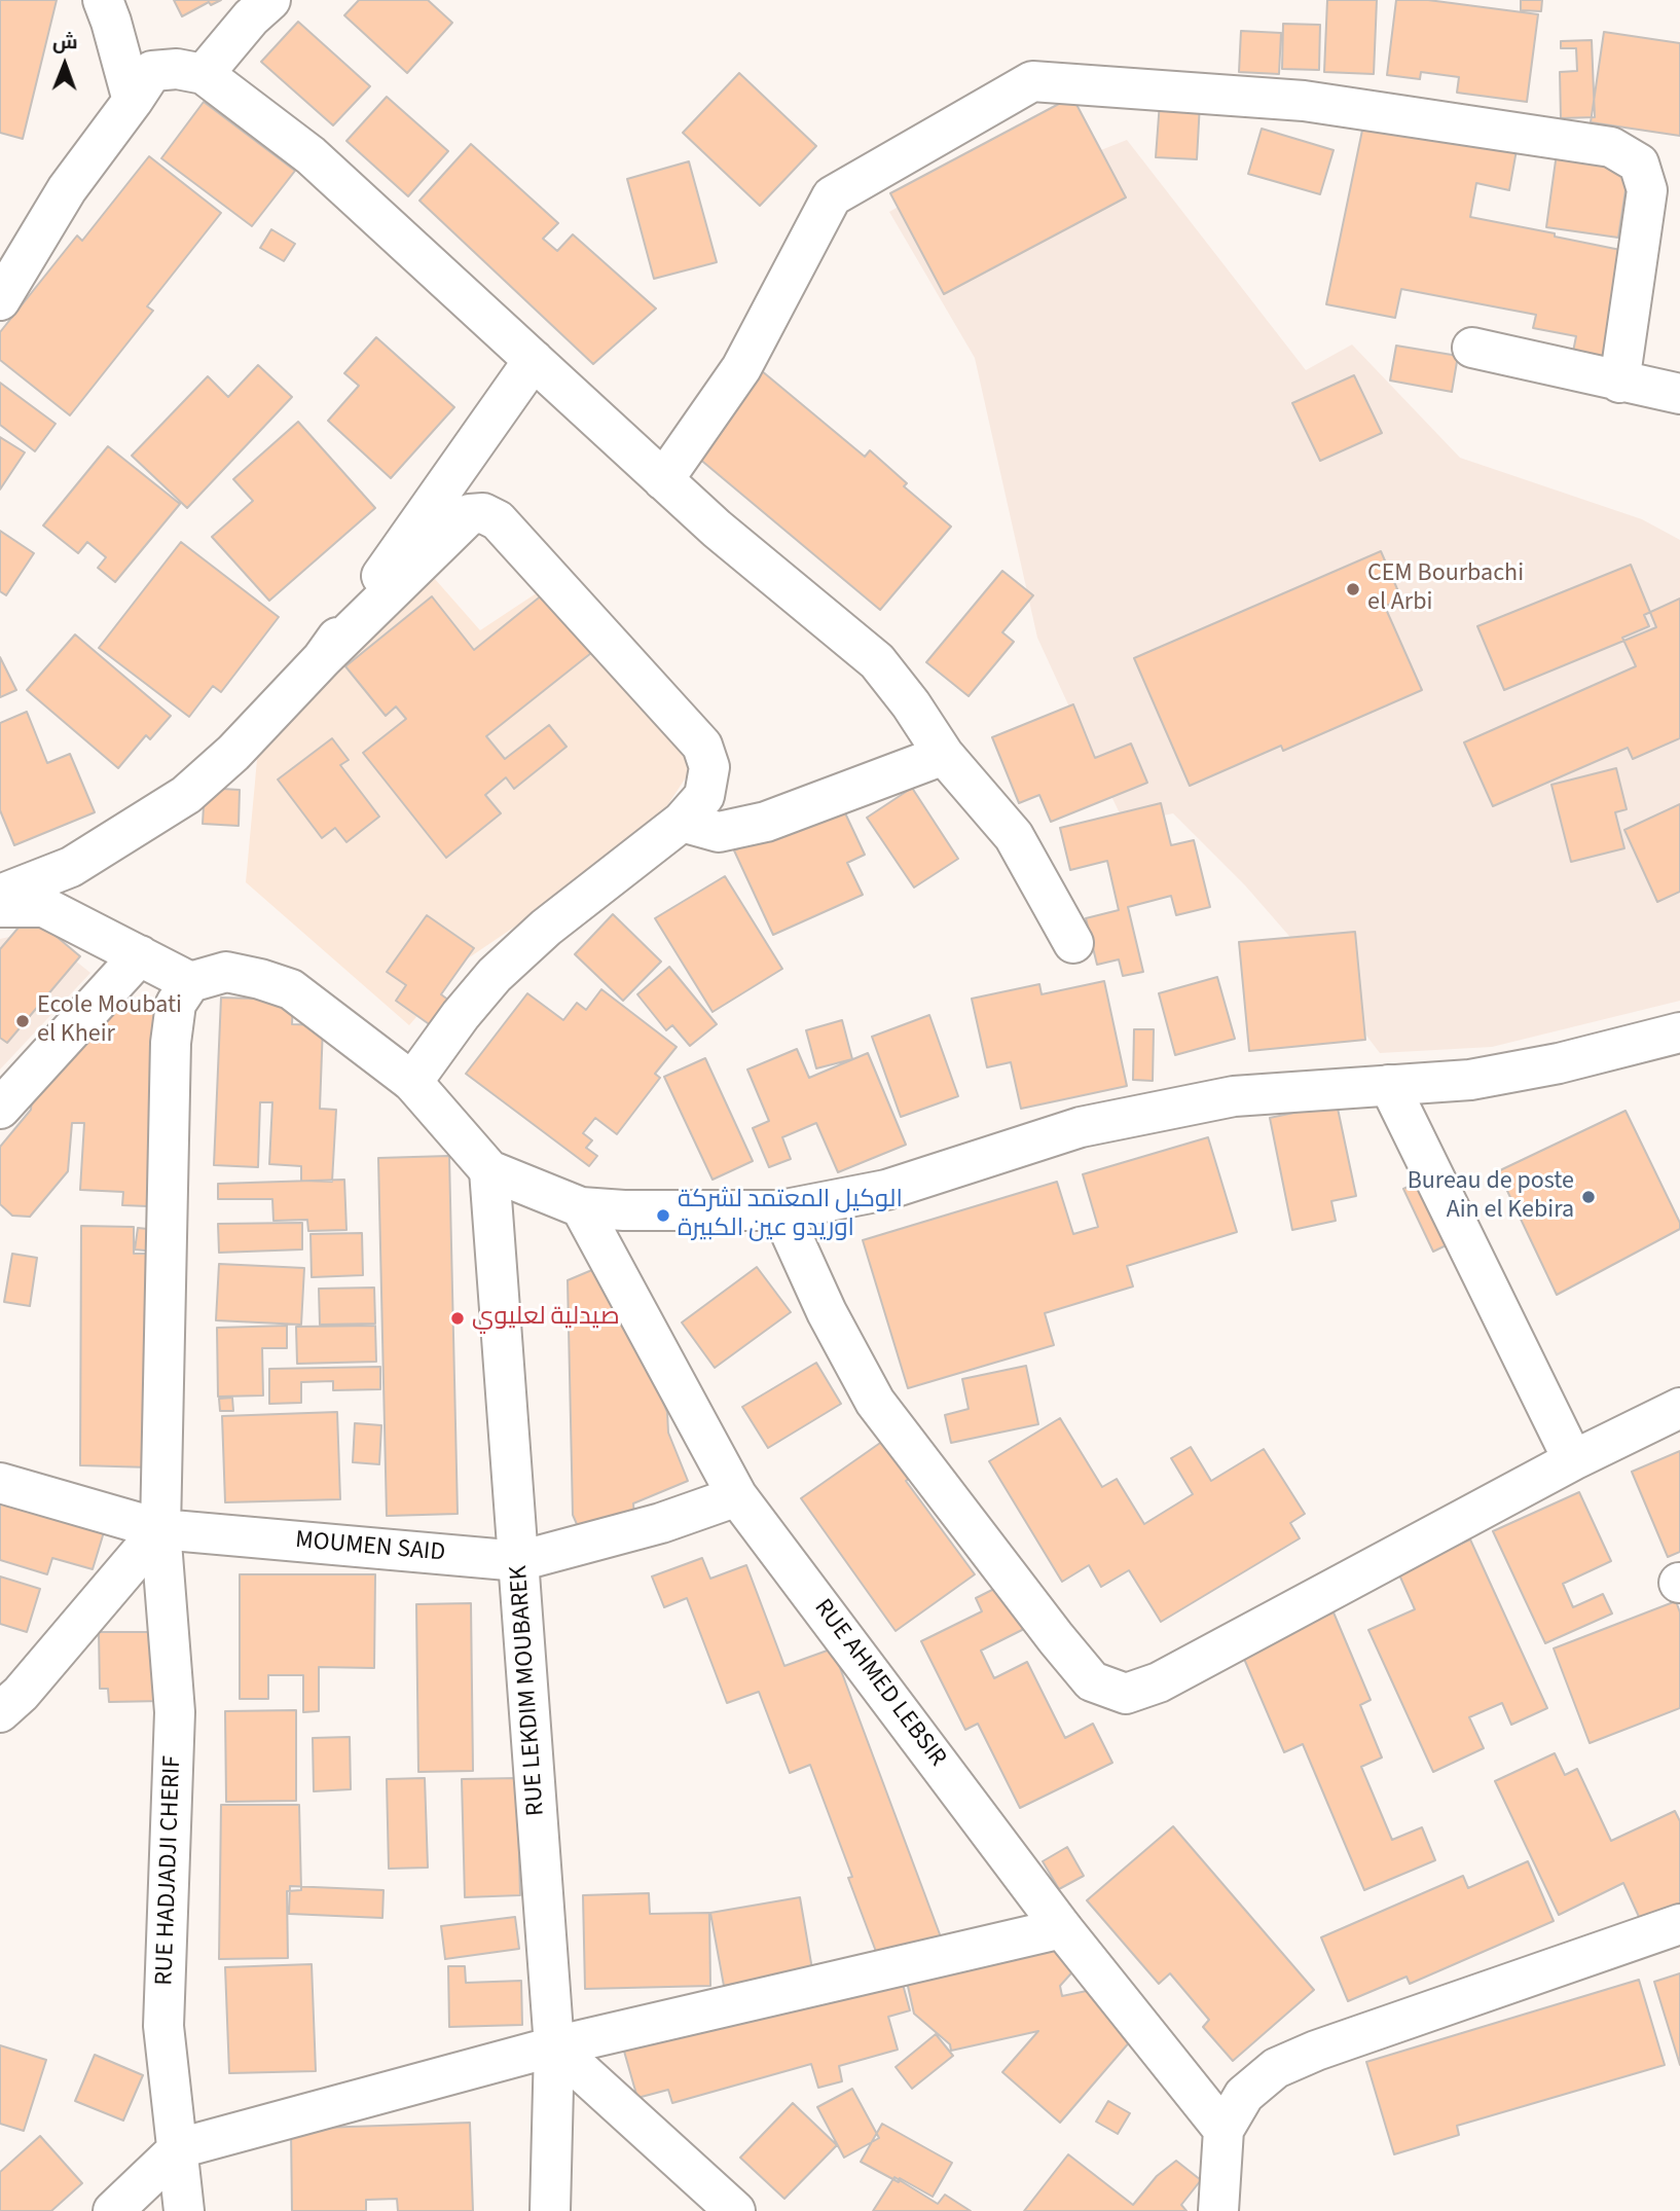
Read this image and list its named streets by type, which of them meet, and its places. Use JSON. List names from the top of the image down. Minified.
{"streets":{"street":["MOUMEN SAID","RUE AHMED LEBSIR","RUE LEKDIM MOUBAREK","RUE HADJADJI CHERIF"]},"crossings":[["MOUMEN SAID","RUE AHMED LEBSIR"],["MOUMEN SAID","RUE LEKDIM MOUBAREK"],["MOUMEN SAID","RUE HADJADJI CHERIF"]],"places":["CEM Bourbachi el Arbi","Ecole Moubati el Kheir","Bureau de poste Ain el Kebira","الوكيل المعتمد لشركة اوريدو عين الكبيرة","صيدلية لعليوي"],"north":"top"}
